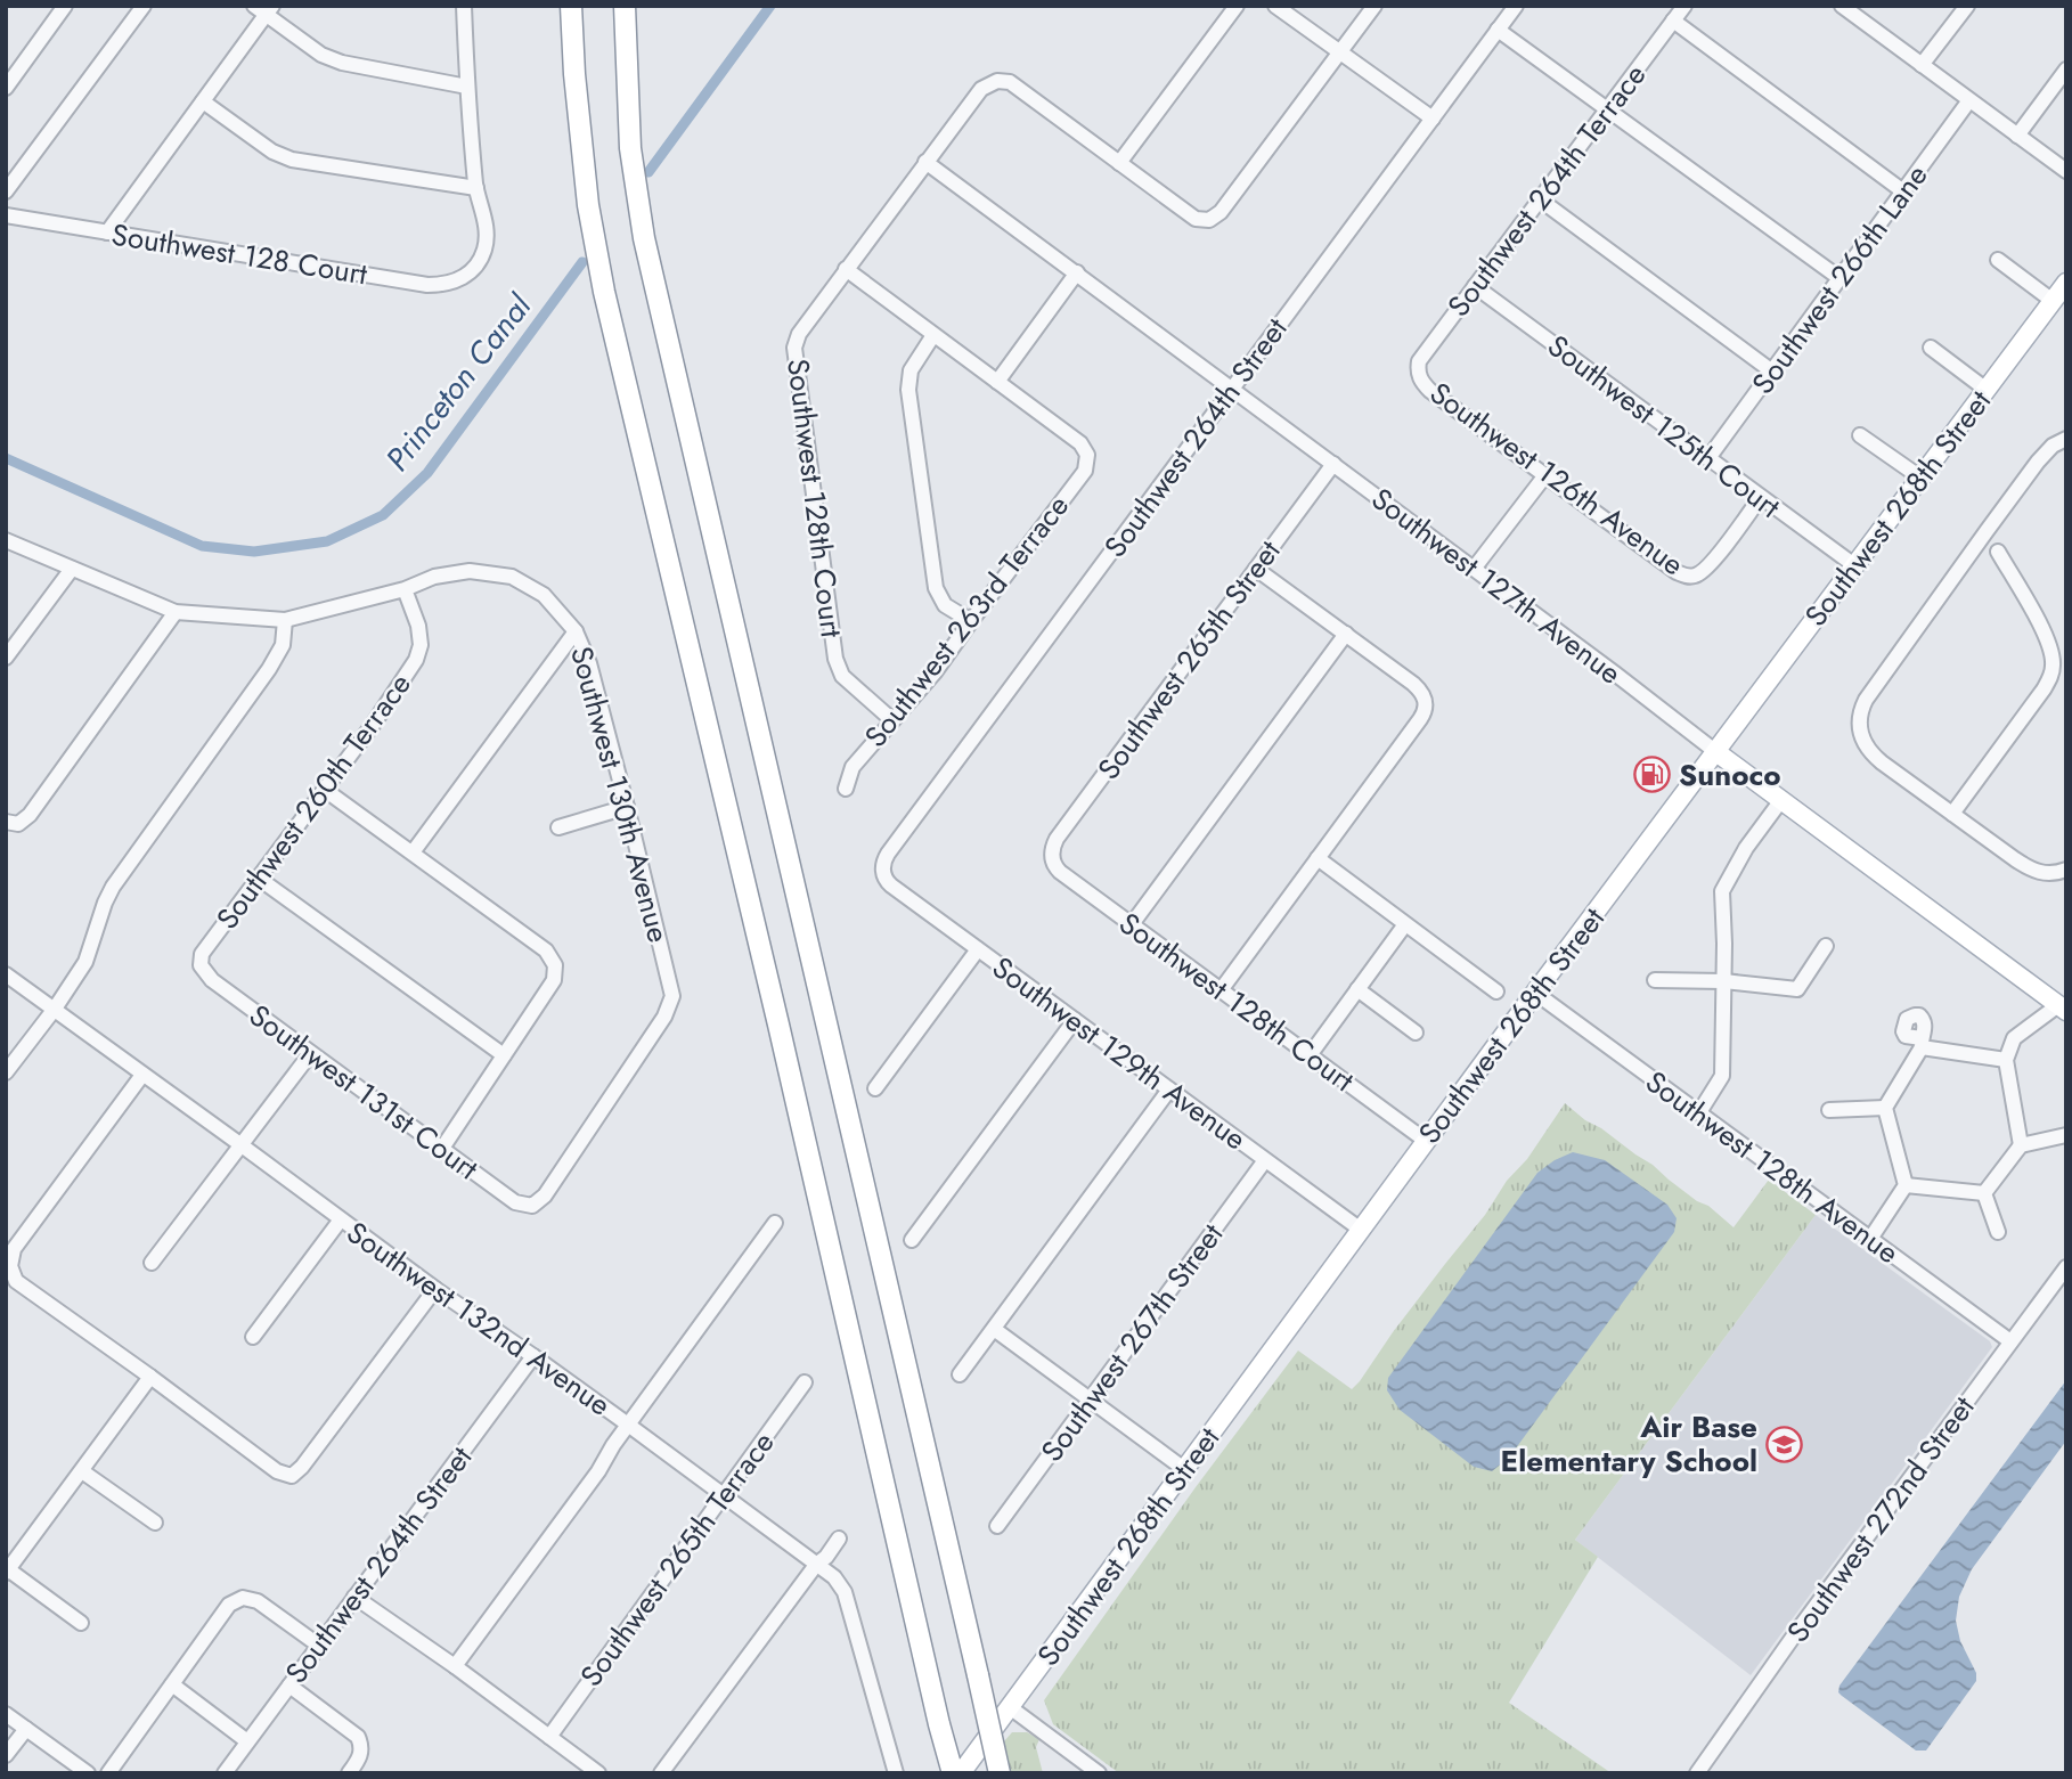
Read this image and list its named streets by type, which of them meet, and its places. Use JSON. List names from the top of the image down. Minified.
{"streets":{"main road":["Southwest 268th Street","Southwest 127th Avenue"],"street":["Southwest 264th Terrace","Southwest 128 Court","Southwest 266th Lane","Southwest 125th Court","Southwest 264th Street","Southwest 126th Avenue","Southwest 128th Court","Southwest 263rd Terrace","Southwest 265th Street","Southwest 130th Avenue","Southwest 260th Terrace","Southwest 129th Avenue","Southwest 131st Court","Southwest 128th Avenue","Southwest 132nd Avenue","Southwest 267th Street","Southwest 272nd Street","Southwest 265th Terrace"]},"crossings":[["Southwest 264th Terrace","Southwest 125th Court"],["Southwest 264th Terrace","Southwest 126th Avenue"],["Southwest 266th Lane","Southwest 125th Court"],["Southwest 125th Court","Southwest 126th Avenue"],["Southwest 125th Court","Southwest 268th Street"],["Southwest 264th Street","Southwest 127th Avenue"],["Southwest 264th Street","Southwest 129th Avenue"],["Southwest 264th Street","Southwest 132nd Avenue"],["Southwest 128th Court","Southwest 268th Street"],["Southwest 128th Court","Southwest 127th Avenue"],["Southwest 128th Court","Southwest 263rd Terrace"],["Southwest 128th Court","Southwest 265th Street"],["Southwest 268th Street","Southwest 127th Avenue"],["Southwest 268th Street","Southwest 129th Avenue"],["Southwest 268th Street","Southwest 128th Avenue"],["Southwest 127th Avenue","Southwest 265th Street"],["Southwest 130th Avenue","Southwest 260th Terrace"],["Southwest 130th Avenue","Southwest 131st Court"],["Southwest 260th Terrace","Southwest 131st Court"],["Southwest 129th Avenue","Southwest 267th Street"],["Southwest 128th Avenue","Southwest 272nd Street"],["Southwest 132nd Avenue","Southwest 265th Terrace"]],"water":["Princeton Canal"],"places":{"fuel station":["Sunoco"],"school or university":["Air Base Elementary School"]}}
